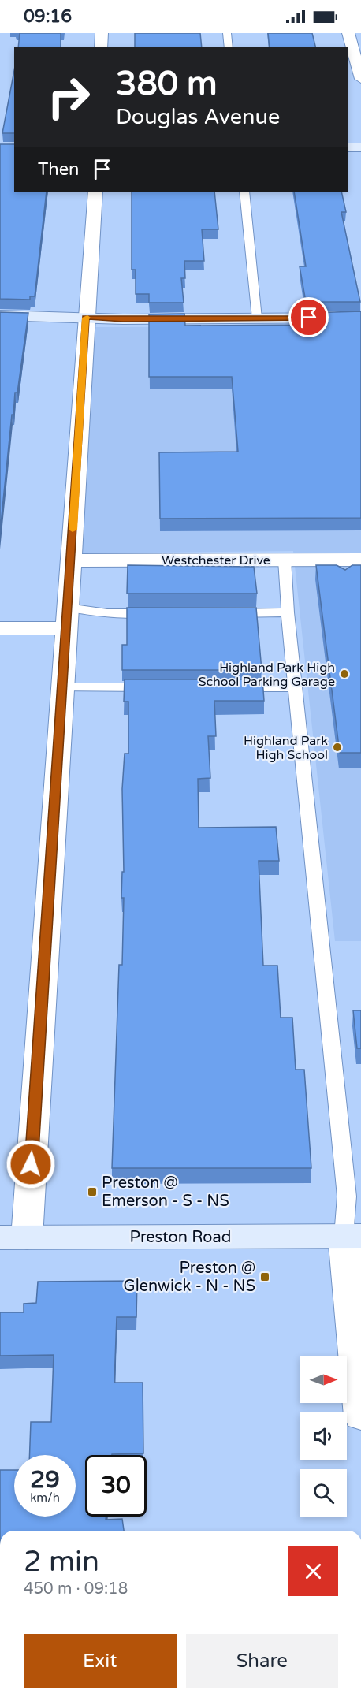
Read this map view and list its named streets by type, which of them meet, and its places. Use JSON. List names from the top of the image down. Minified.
{"streets":{"street":["Westchester Drive","Preston Road"]},"places":{"other":["Highland Park High School Parking Garage","Highland Park High School"],"transit":["Preston @ Emerson - S - NS","Preston @ Glenwick - N - NS"]},"north":"right","page":{"status":"09:16","turn":["380 m","Douglas Avenue"],"then":"Then","speed":"29 km/h","limit":"30","heading":["2 min","450 m · 09:18"],"buttons":["Exit","Share"]}}
